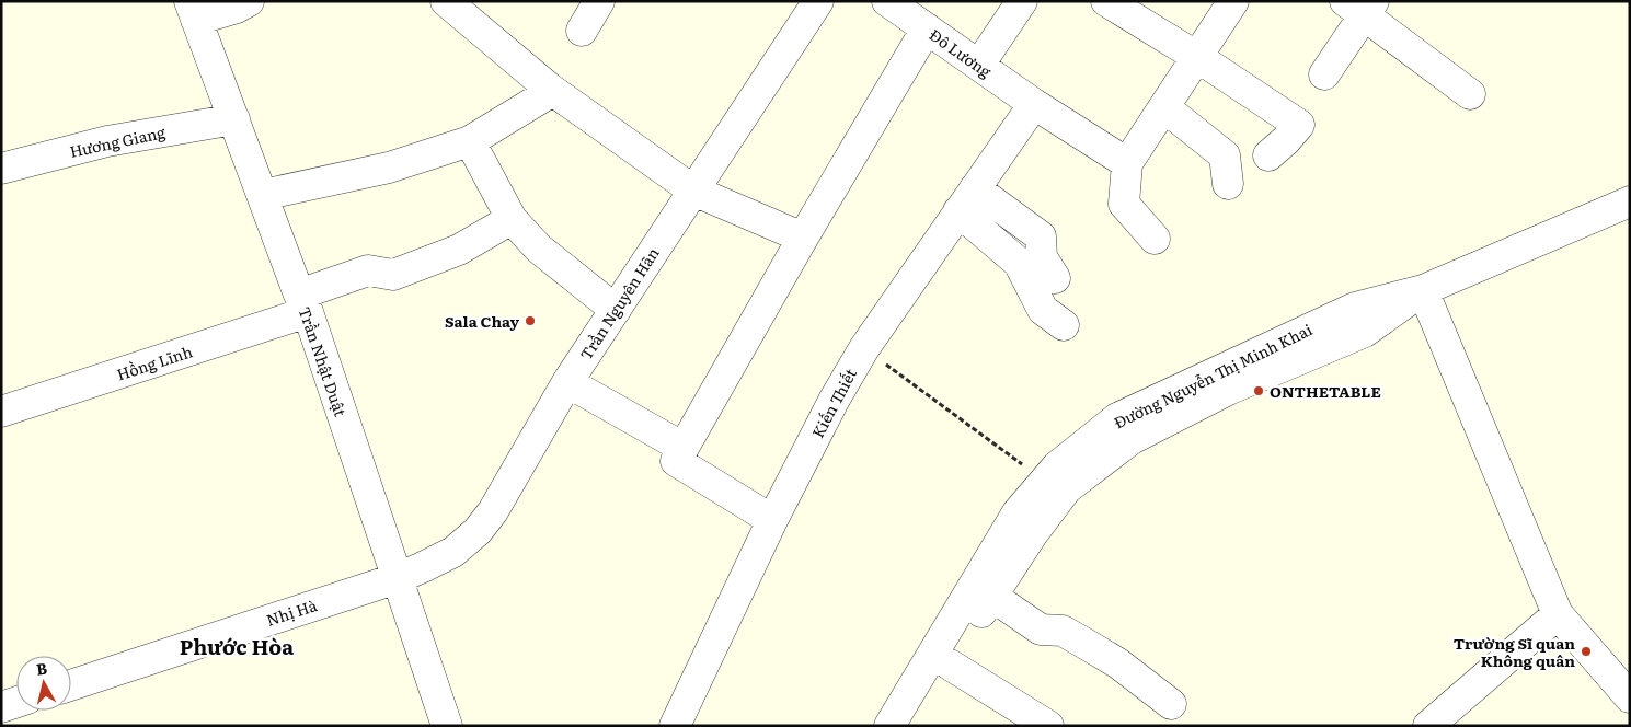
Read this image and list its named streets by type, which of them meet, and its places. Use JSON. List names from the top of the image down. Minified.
{"streets":{"street":["Đô Lương","Hương Giang","Trần Nguyên Hãn","Trần Nhật Duật","Hồng Lĩnh","Đường Nguyễn Thị Minh Khai","Kiến Thiết","Nhị Hà"]},"crossings":[["Đô Lương","Kiến Thiết"],["Hương Giang","Trần Nhật Duật"],["Trần Nguyên Hãn","Trần Nhật Duật"],["Trần Nguyên Hãn","Nhị Hà"],["Trần Nhật Duật","Hồng Lĩnh"],["Trần Nhật Duật","Nhị Hà"]],"districts":["Phước Hòa"],"places":["Sala Chay","ONTHETABLE","Trường Sĩ quan Không quân"],"north":"top"}
